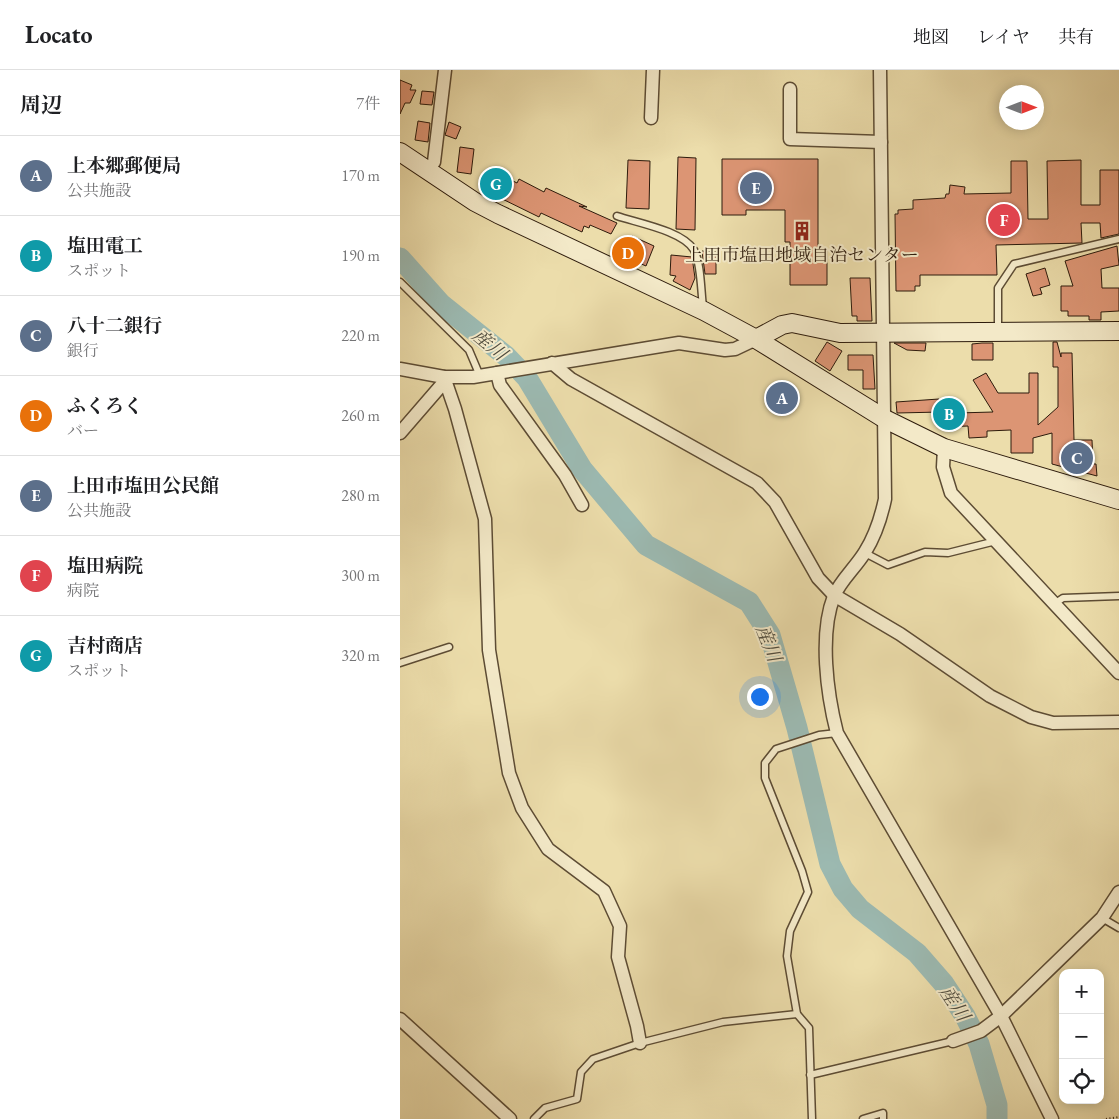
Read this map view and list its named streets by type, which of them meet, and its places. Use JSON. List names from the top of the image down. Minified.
{"water":["産川"],"places":{"building":["上田市塩田地域自治センター"]},"north":"right","page":{"header":"Locato","nav":["地図","レイヤ","共有"],"heading":["周辺","7件"],"list":[{"mark":"A","name":"上本郷郵便局","note":"公共施設","value":"170 m"},{"mark":"B","name":"塩田電工","note":"スポット","value":"190 m"},{"mark":"C","name":"八十二銀行","note":"銀行","value":"220 m"},{"mark":"D","name":"ふくろく","note":"バー","value":"260 m"},{"mark":"E","name":"上田市塩田公民館","note":"公共施設","value":"280 m"},{"mark":"F","name":"塩田病院","note":"病院","value":"300 m"},{"mark":"G","name":"吉村商店","note":"スポット","value":"320 m"}],"pins":["G","E","F","D","A","B","C"],"map_buttons":["+","−"]}}
